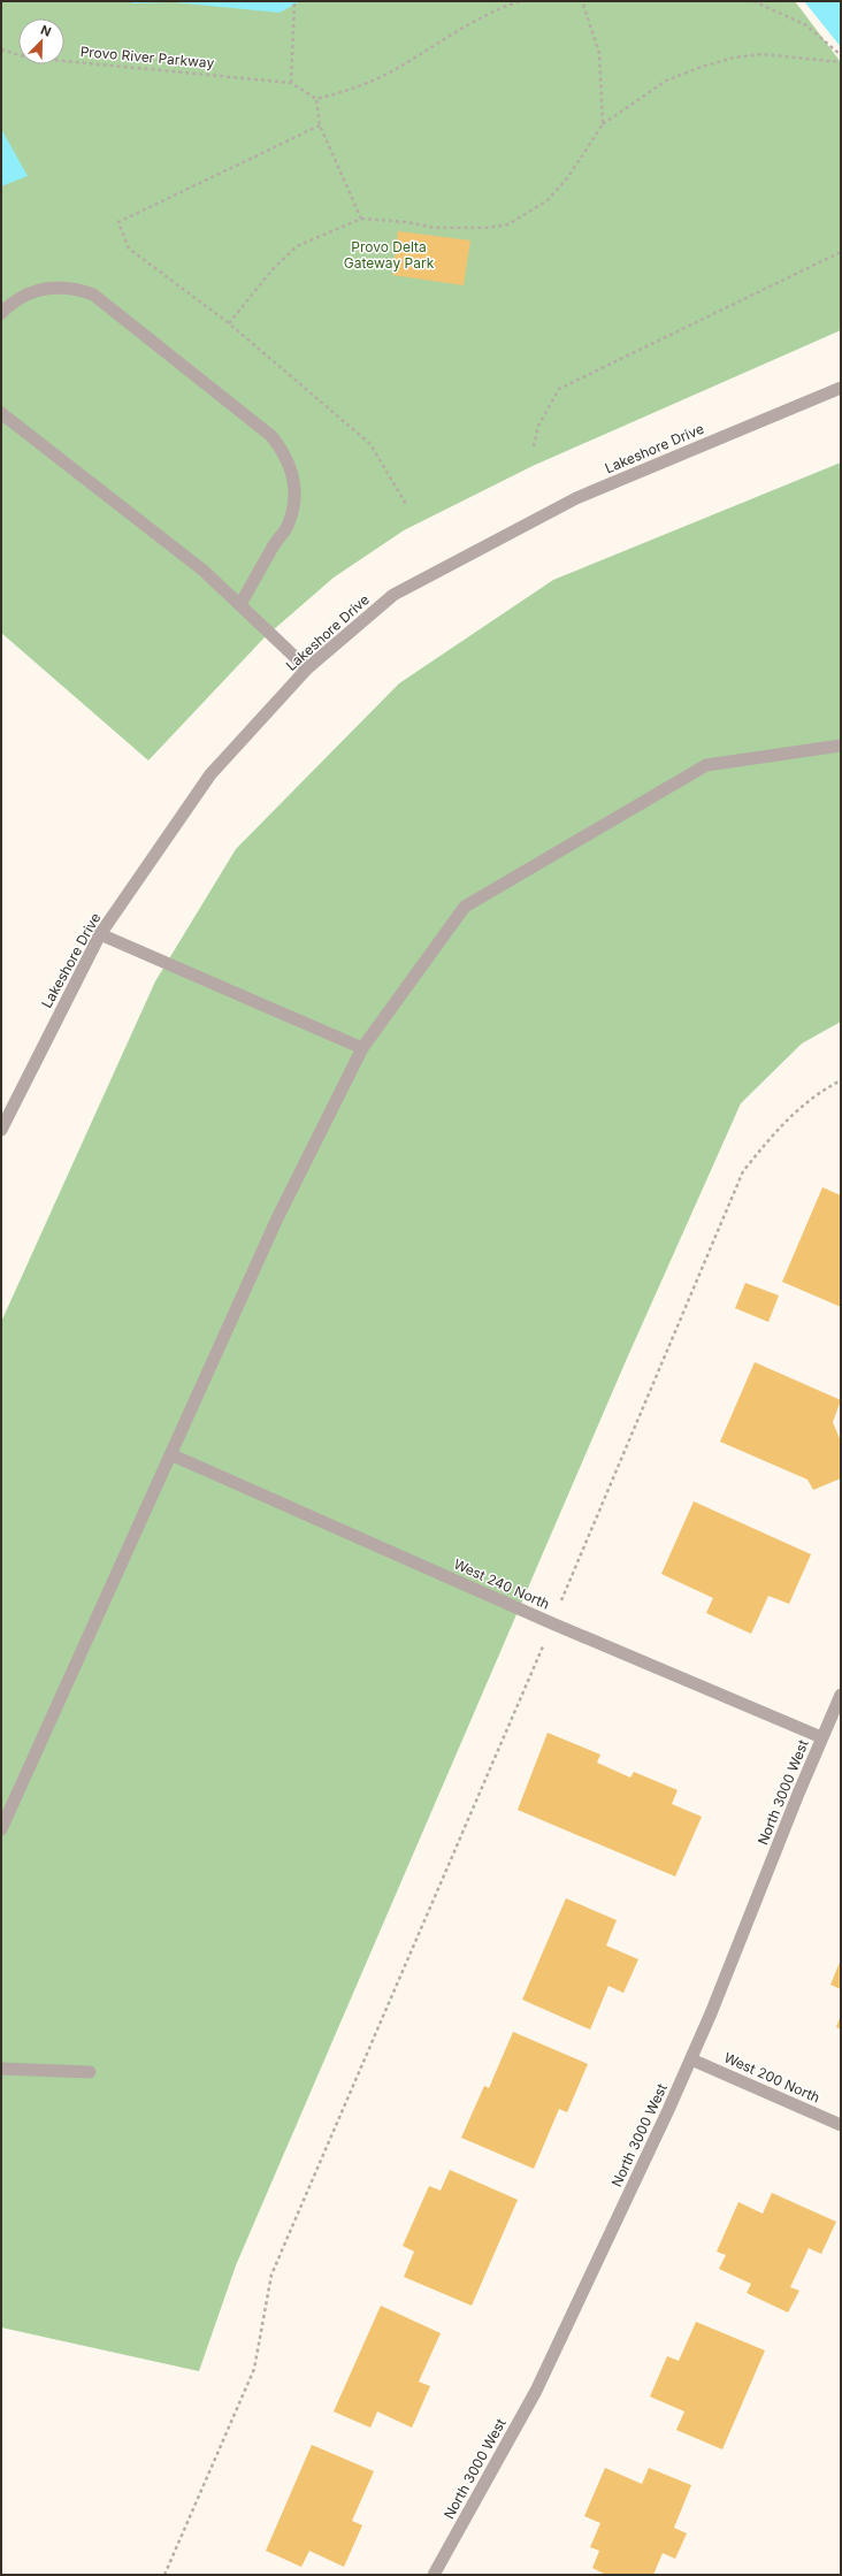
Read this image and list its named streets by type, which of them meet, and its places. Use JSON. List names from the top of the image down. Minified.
{"streets":{"street":["Lakeshore Drive","West 240 North","North 3000 West","West 200 North"],"path":["Provo River Parkway"]},"crossings":[["West 240 North","North 3000 West"],["North 3000 West","West 200 North"]],"parks":["Provo Delta Gateway Park"],"north":"top right"}
